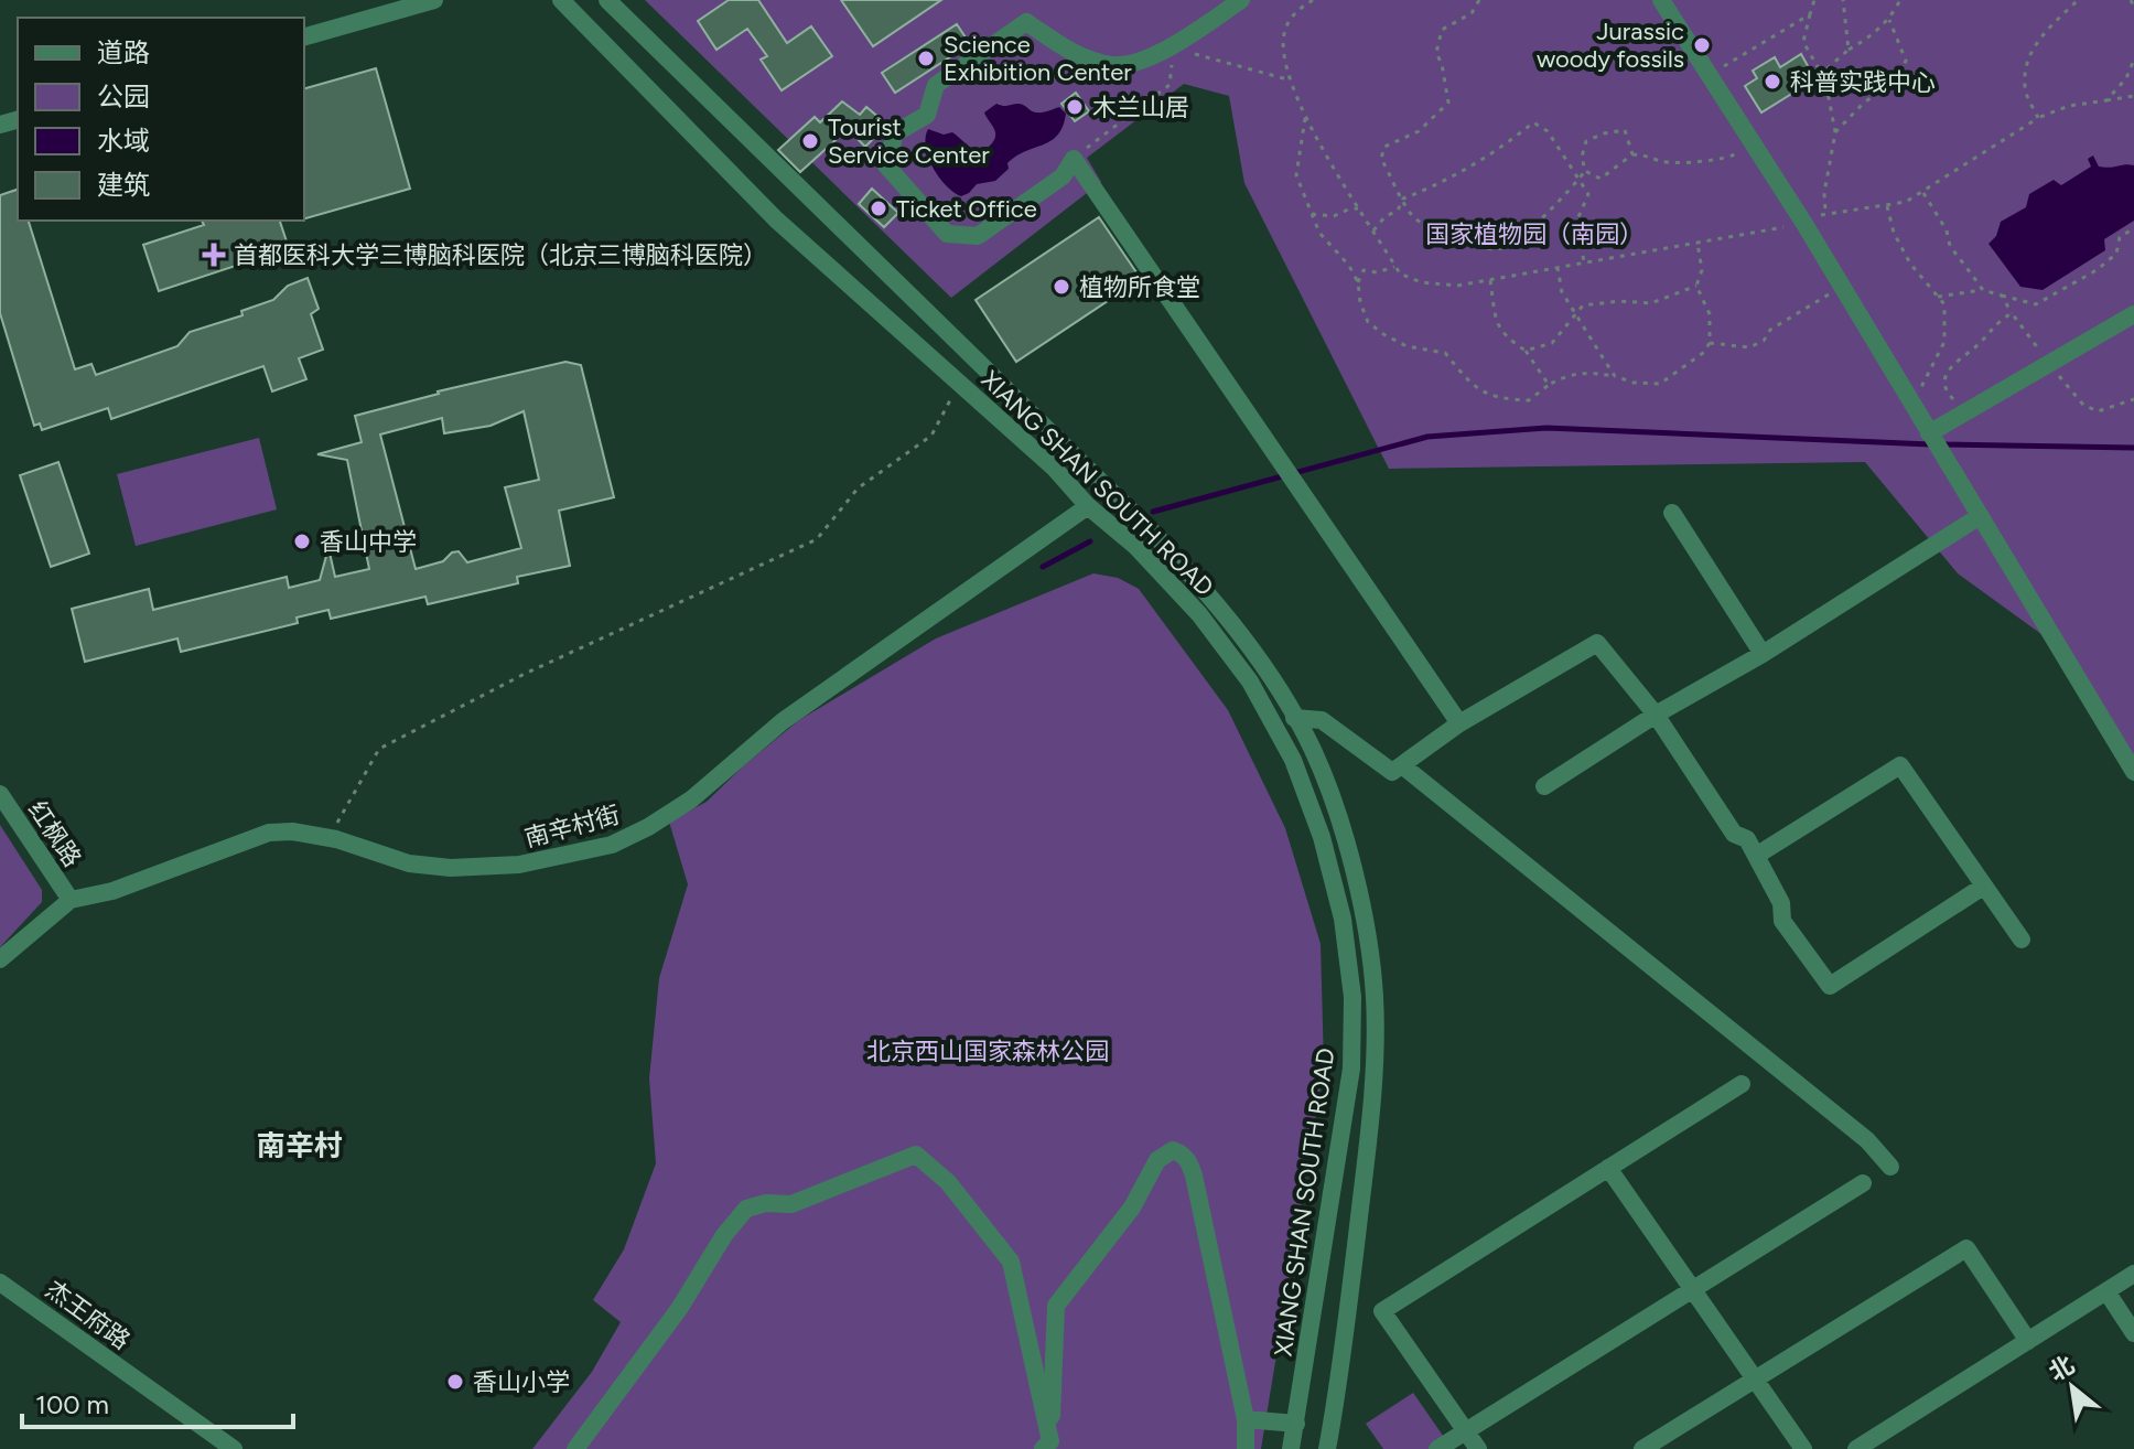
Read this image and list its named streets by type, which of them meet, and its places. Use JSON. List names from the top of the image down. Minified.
{"streets":{"street":["XIANG SHAN SOUTH ROAD","南辛村街","红枫路","杰王府路"]},"crossings":[["XIANG SHAN SOUTH ROAD","南辛村街"],["南辛村街","红枫路"]],"districts":["南辛村"],"parks":["国家植物园（南园）","北京西山国家森林公园"],"places":{"other":["Jurassic woody fossils","Science Exhibition Center","科普实践中心","木兰山居","Tourist Service Center","Ticket Office","植物所食堂","香山中学","香山小学"],"health":["首都医科大学三博脑科医院（北京三博脑科医院）"]},"legend":["道路","公园","水域","建筑"],"scale_bar":"100 m","north":"top left"}
